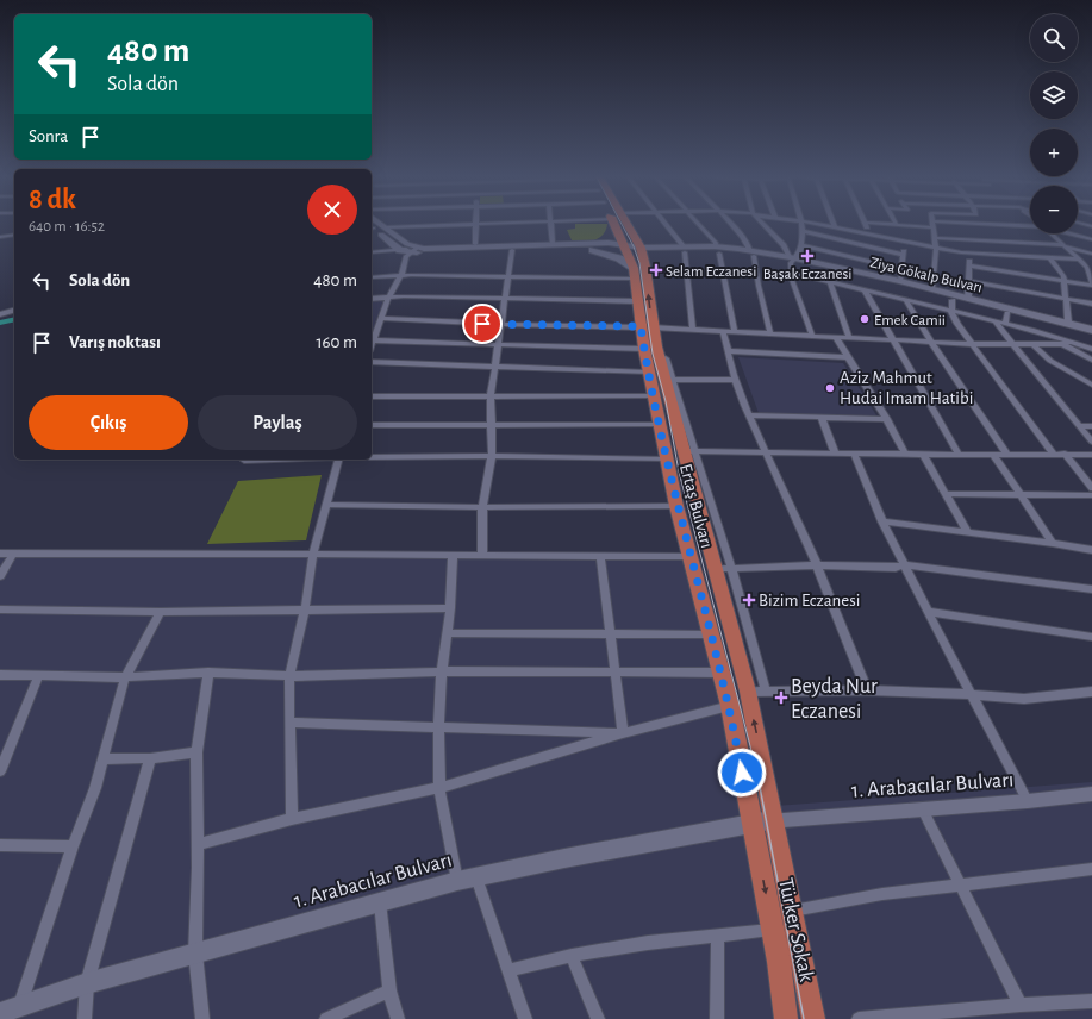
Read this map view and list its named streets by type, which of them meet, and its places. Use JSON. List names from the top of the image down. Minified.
{"streets":{"main road":["Ziya Gökalp Bulvarı","Ertaş Bulvarı","1. Arabacılar Bulvarı","Türker Sokak"]},"crossings":[["Ziya Gökalp Bulvarı","Ertaş Bulvarı"],["Ertaş Bulvarı","1. Arabacılar Bulvarı"],["Ertaş Bulvarı","Türker Sokak"],["1. Arabacılar Bulvarı","Türker Sokak"]],"places":{"health":["Başak Eczanesi","Selam Eczanesi","Bizim Eczanesi","Beyda Nur Eczanesi"],"other":["Emek Camii","Aziz Mahmut Hudai Imam Hatibi"]},"page":{"map_buttons":["+","−"],"turn":["480 m","Sola dön"],"then":"Sonra","heading":["8 dk","640 m · 16:52"],"list":[{"name":"Sola dön","value":"480 m"},{"name":"Varış noktası","value":"160 m"}],"buttons":["Çıkış","Paylaş"]}}
